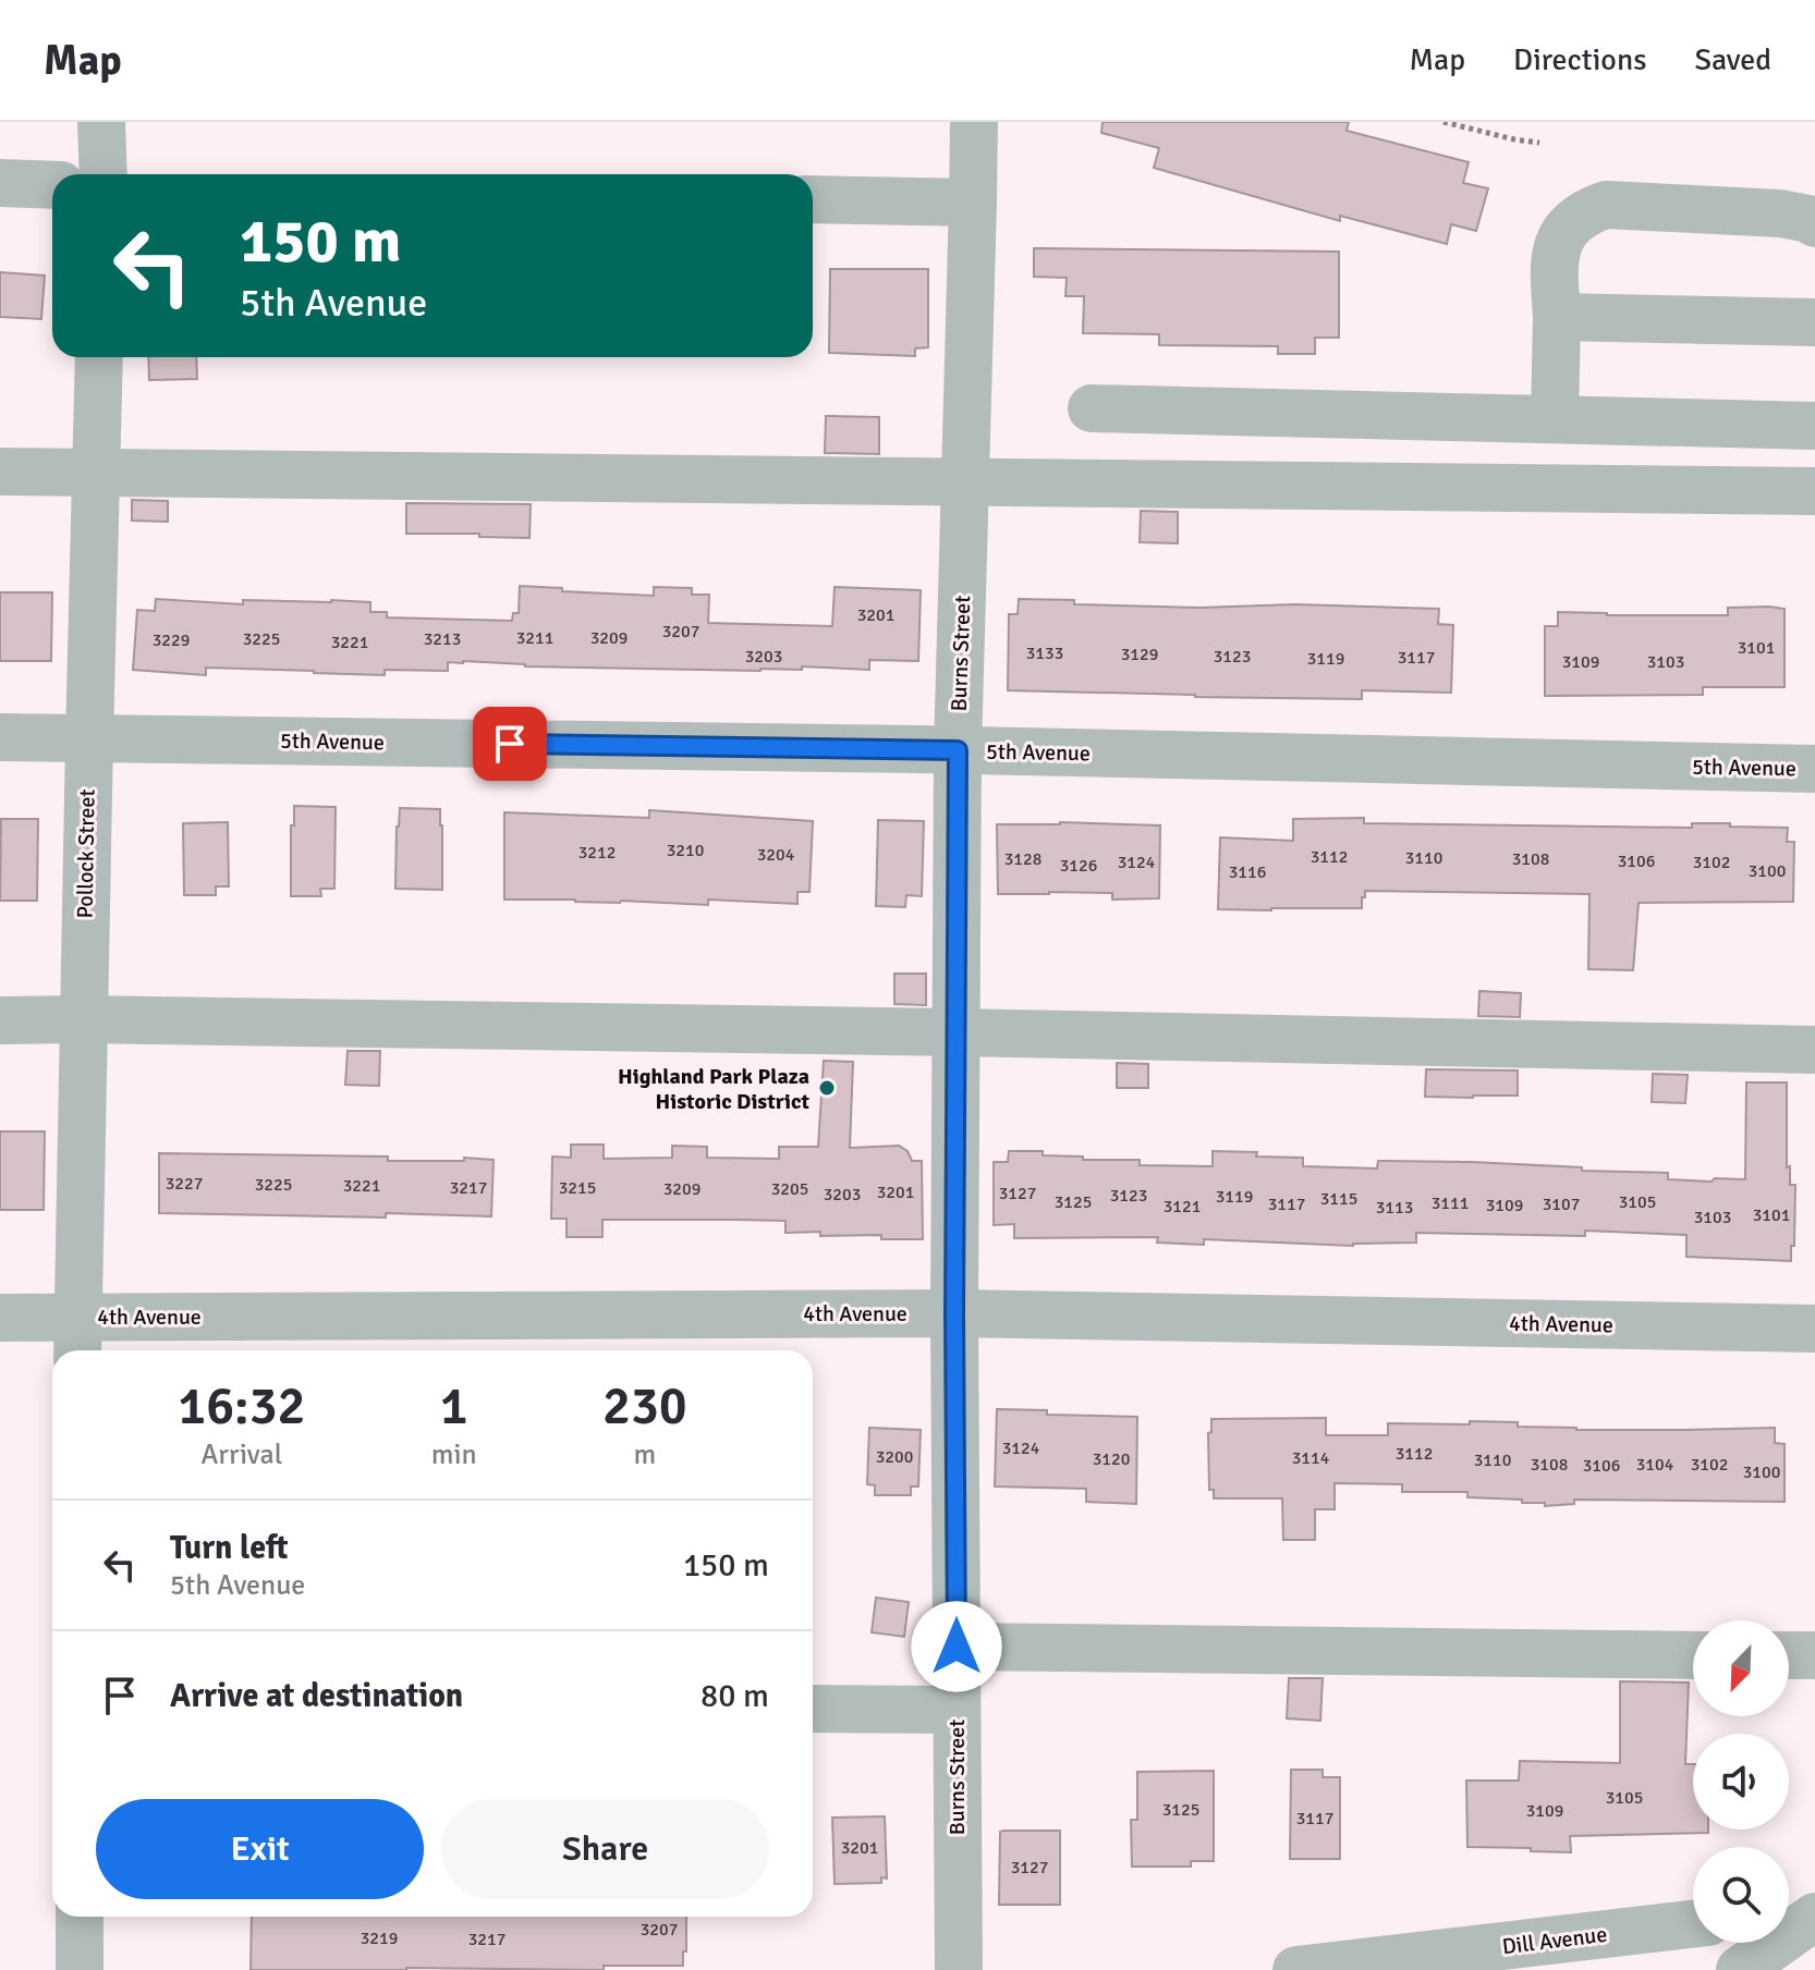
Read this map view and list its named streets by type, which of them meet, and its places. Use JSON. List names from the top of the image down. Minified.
{"streets":{"street":["Burns Street","5th Avenue","Pollock Street","4th Avenue","Dill Avenue"]},"crossings":[["Burns Street","5th Avenue"],["Burns Street","4th Avenue"],["5th Avenue","Pollock Street"],["Pollock Street","4th Avenue"]],"places":["Highland Park Plaza Historic District"],"house_numbers":["3201","3207","3211","3209","3225","3213","3229","3221","3101","3133","3129","3203","3123","3117","3119","3109","3103","3210","3212","3204","3112","3110","3128","3108","3106","3124","3102","3126","3100","3116","3227","3225","3221","3217","3215","3209","3205","3201","3127","3203","3123","3119","3115","3125","3105","3111","3117","3107","3109","3121","3113","3101","3103","3124","3112","3200","3114","3120","3110","3108","3104","3102","3106","3100","3105","3125","3109","3117","3201","3127","3207","3219","3217"],"north":"bottom left","page":{"header":"Map","nav":["Map","Directions","Saved"],"turn":["150 m","5th Avenue"],"eta":["16:32","Arrival","1","min","230","m"],"list":[{"name":"Turn left","note":"5th Avenue","value":"150 m"},{"name":"Arrive at destination","value":"80 m"}],"buttons":["Exit","Share"]}}
